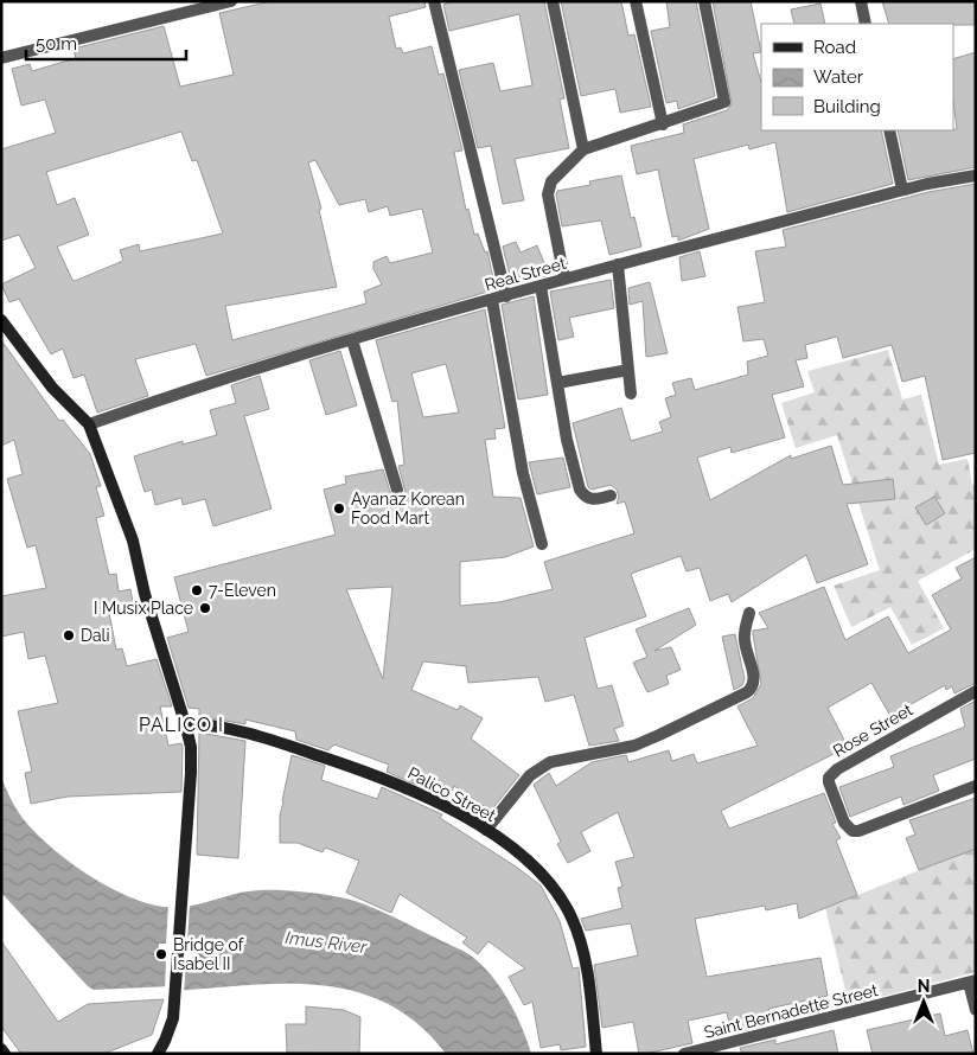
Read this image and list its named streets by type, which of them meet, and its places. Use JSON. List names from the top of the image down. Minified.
{"streets":{"main road":["Palico Street"],"street":["Real Street","Rose Street","Saint Bernadette Street"]},"districts":["PALICO I"],"water":["Imus River"],"places":["Ayanaz Korean Food Mart","7-Eleven","I Musix Place","Dali","Bridge of Isabel II"],"legend":["Road","Water","Building"],"scale_bar":"50 m","north":"top"}
